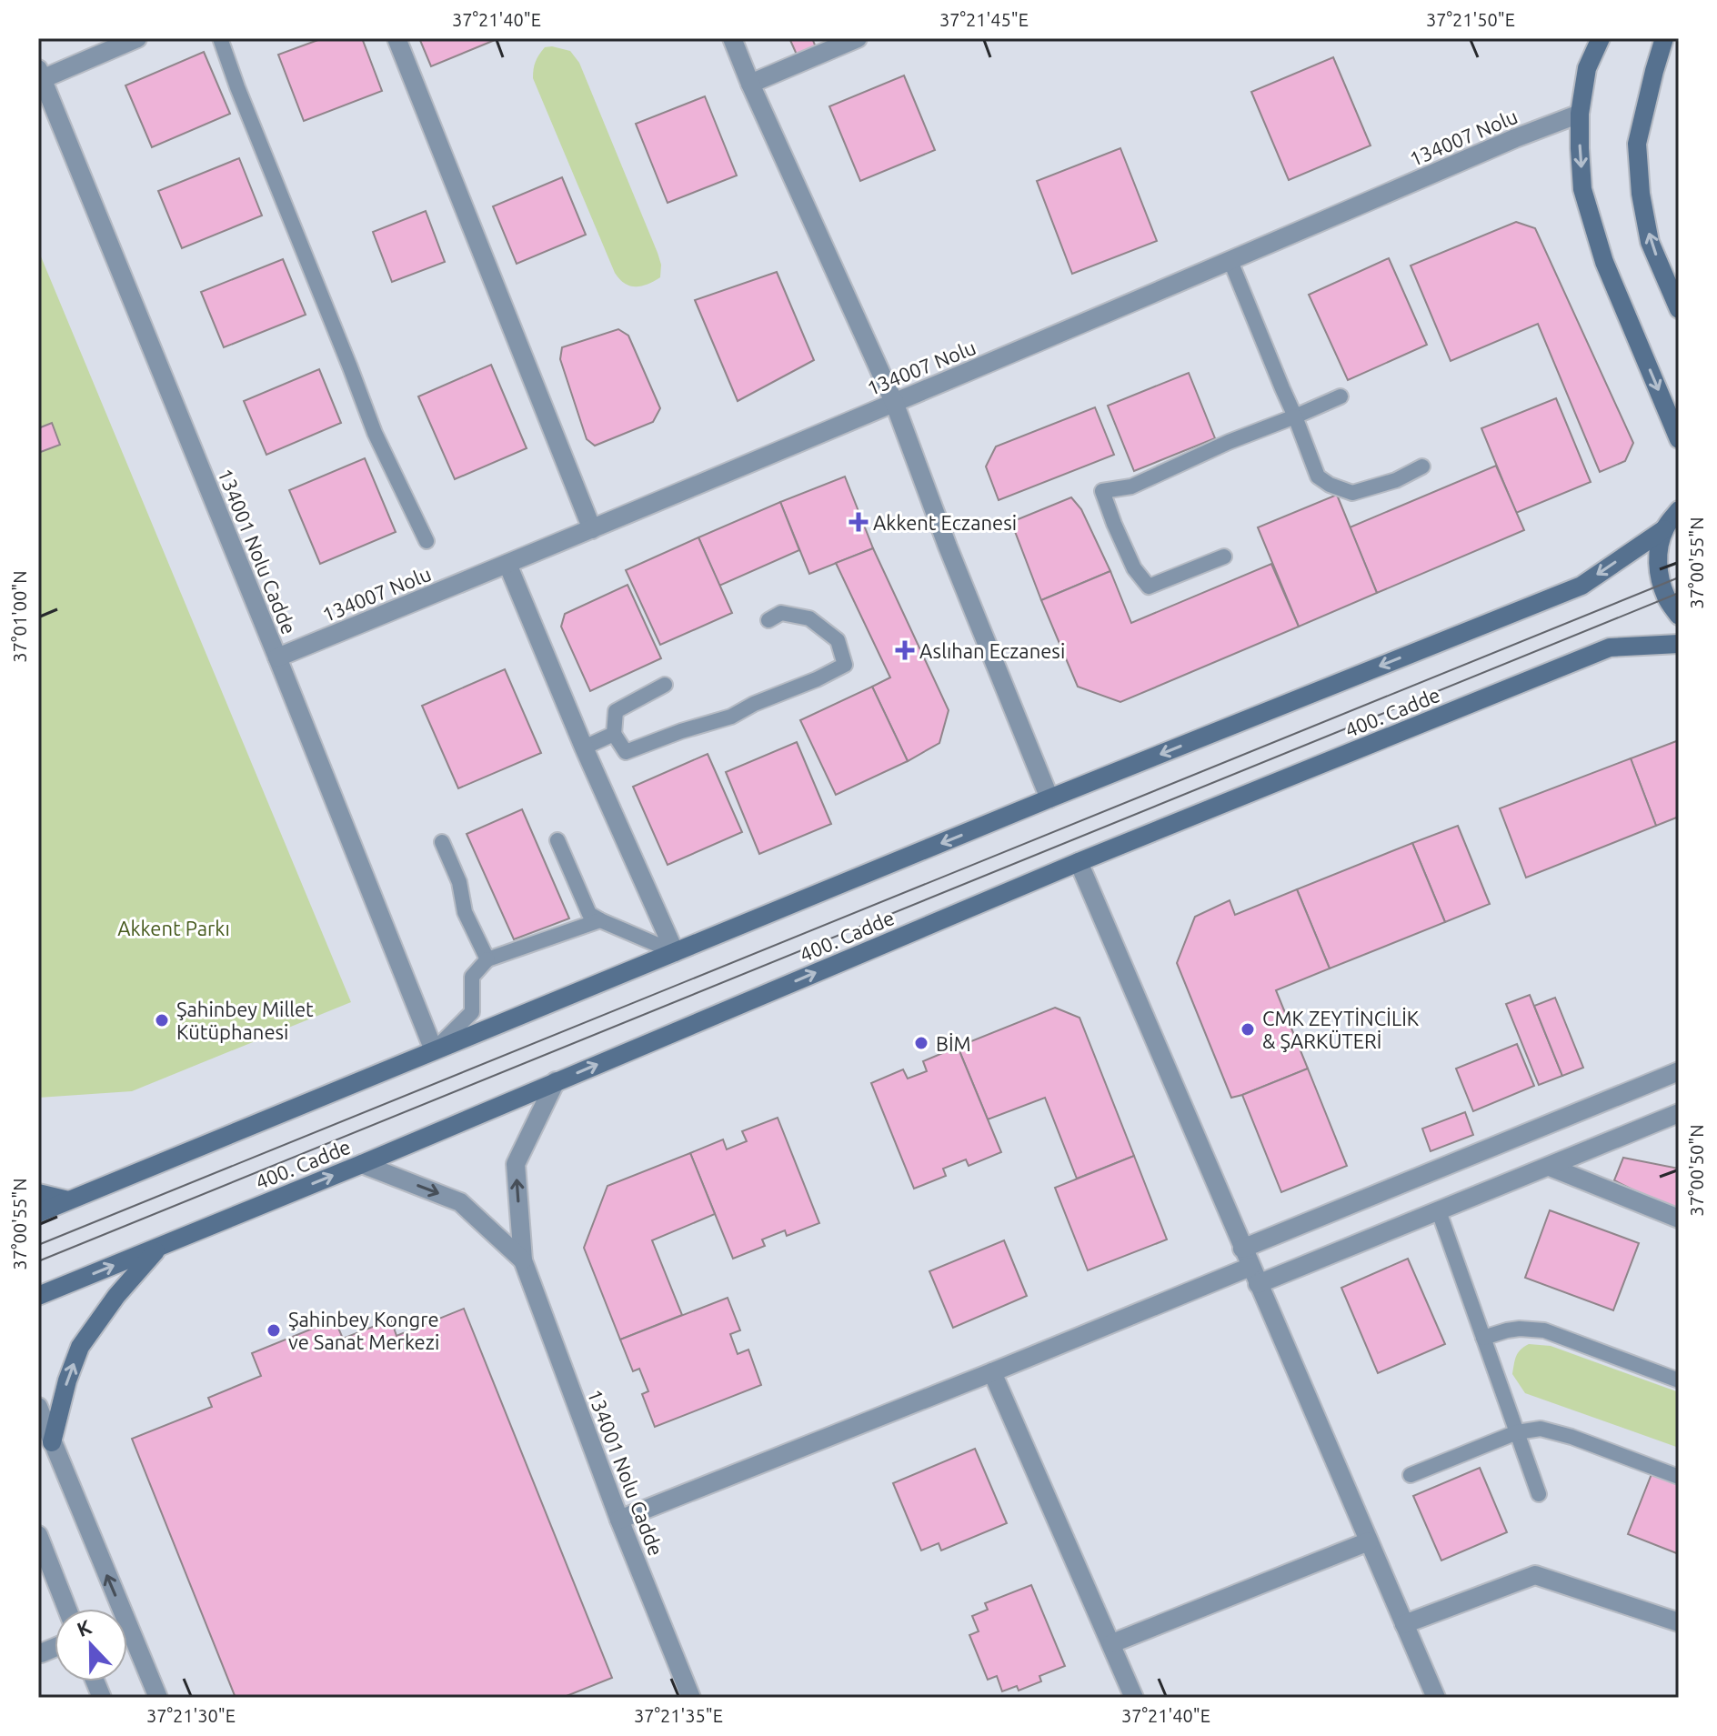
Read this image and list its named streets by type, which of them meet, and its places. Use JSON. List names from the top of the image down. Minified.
{"streets":{"main road":["400. Cadde"],"street":["134007 Nolu","134001 Nolu Cadde"]},"crossings":[["134007 Nolu","134001 Nolu Cadde"],["134001 Nolu Cadde","400. Cadde"]],"parks":["Akkent Parkı"],"places":{"health":["Akkent Eczanesi","Aslıhan Eczanesi"],"other":["Şahinbey Millet Kütüphanesi","CMK ZEYTİNCİLİK & ŞARKÜTERİ","BİM","Şahinbey Kongre ve Sanat Merkezi"]},"north":"top","coordinates":["37°21'40\"E","37°21'45\"E","37°21'50\"E","37°00'55\"N","37°01'00\"N","37°00'50\"N","37°21'30\"E","37°21'35\"E"]}
